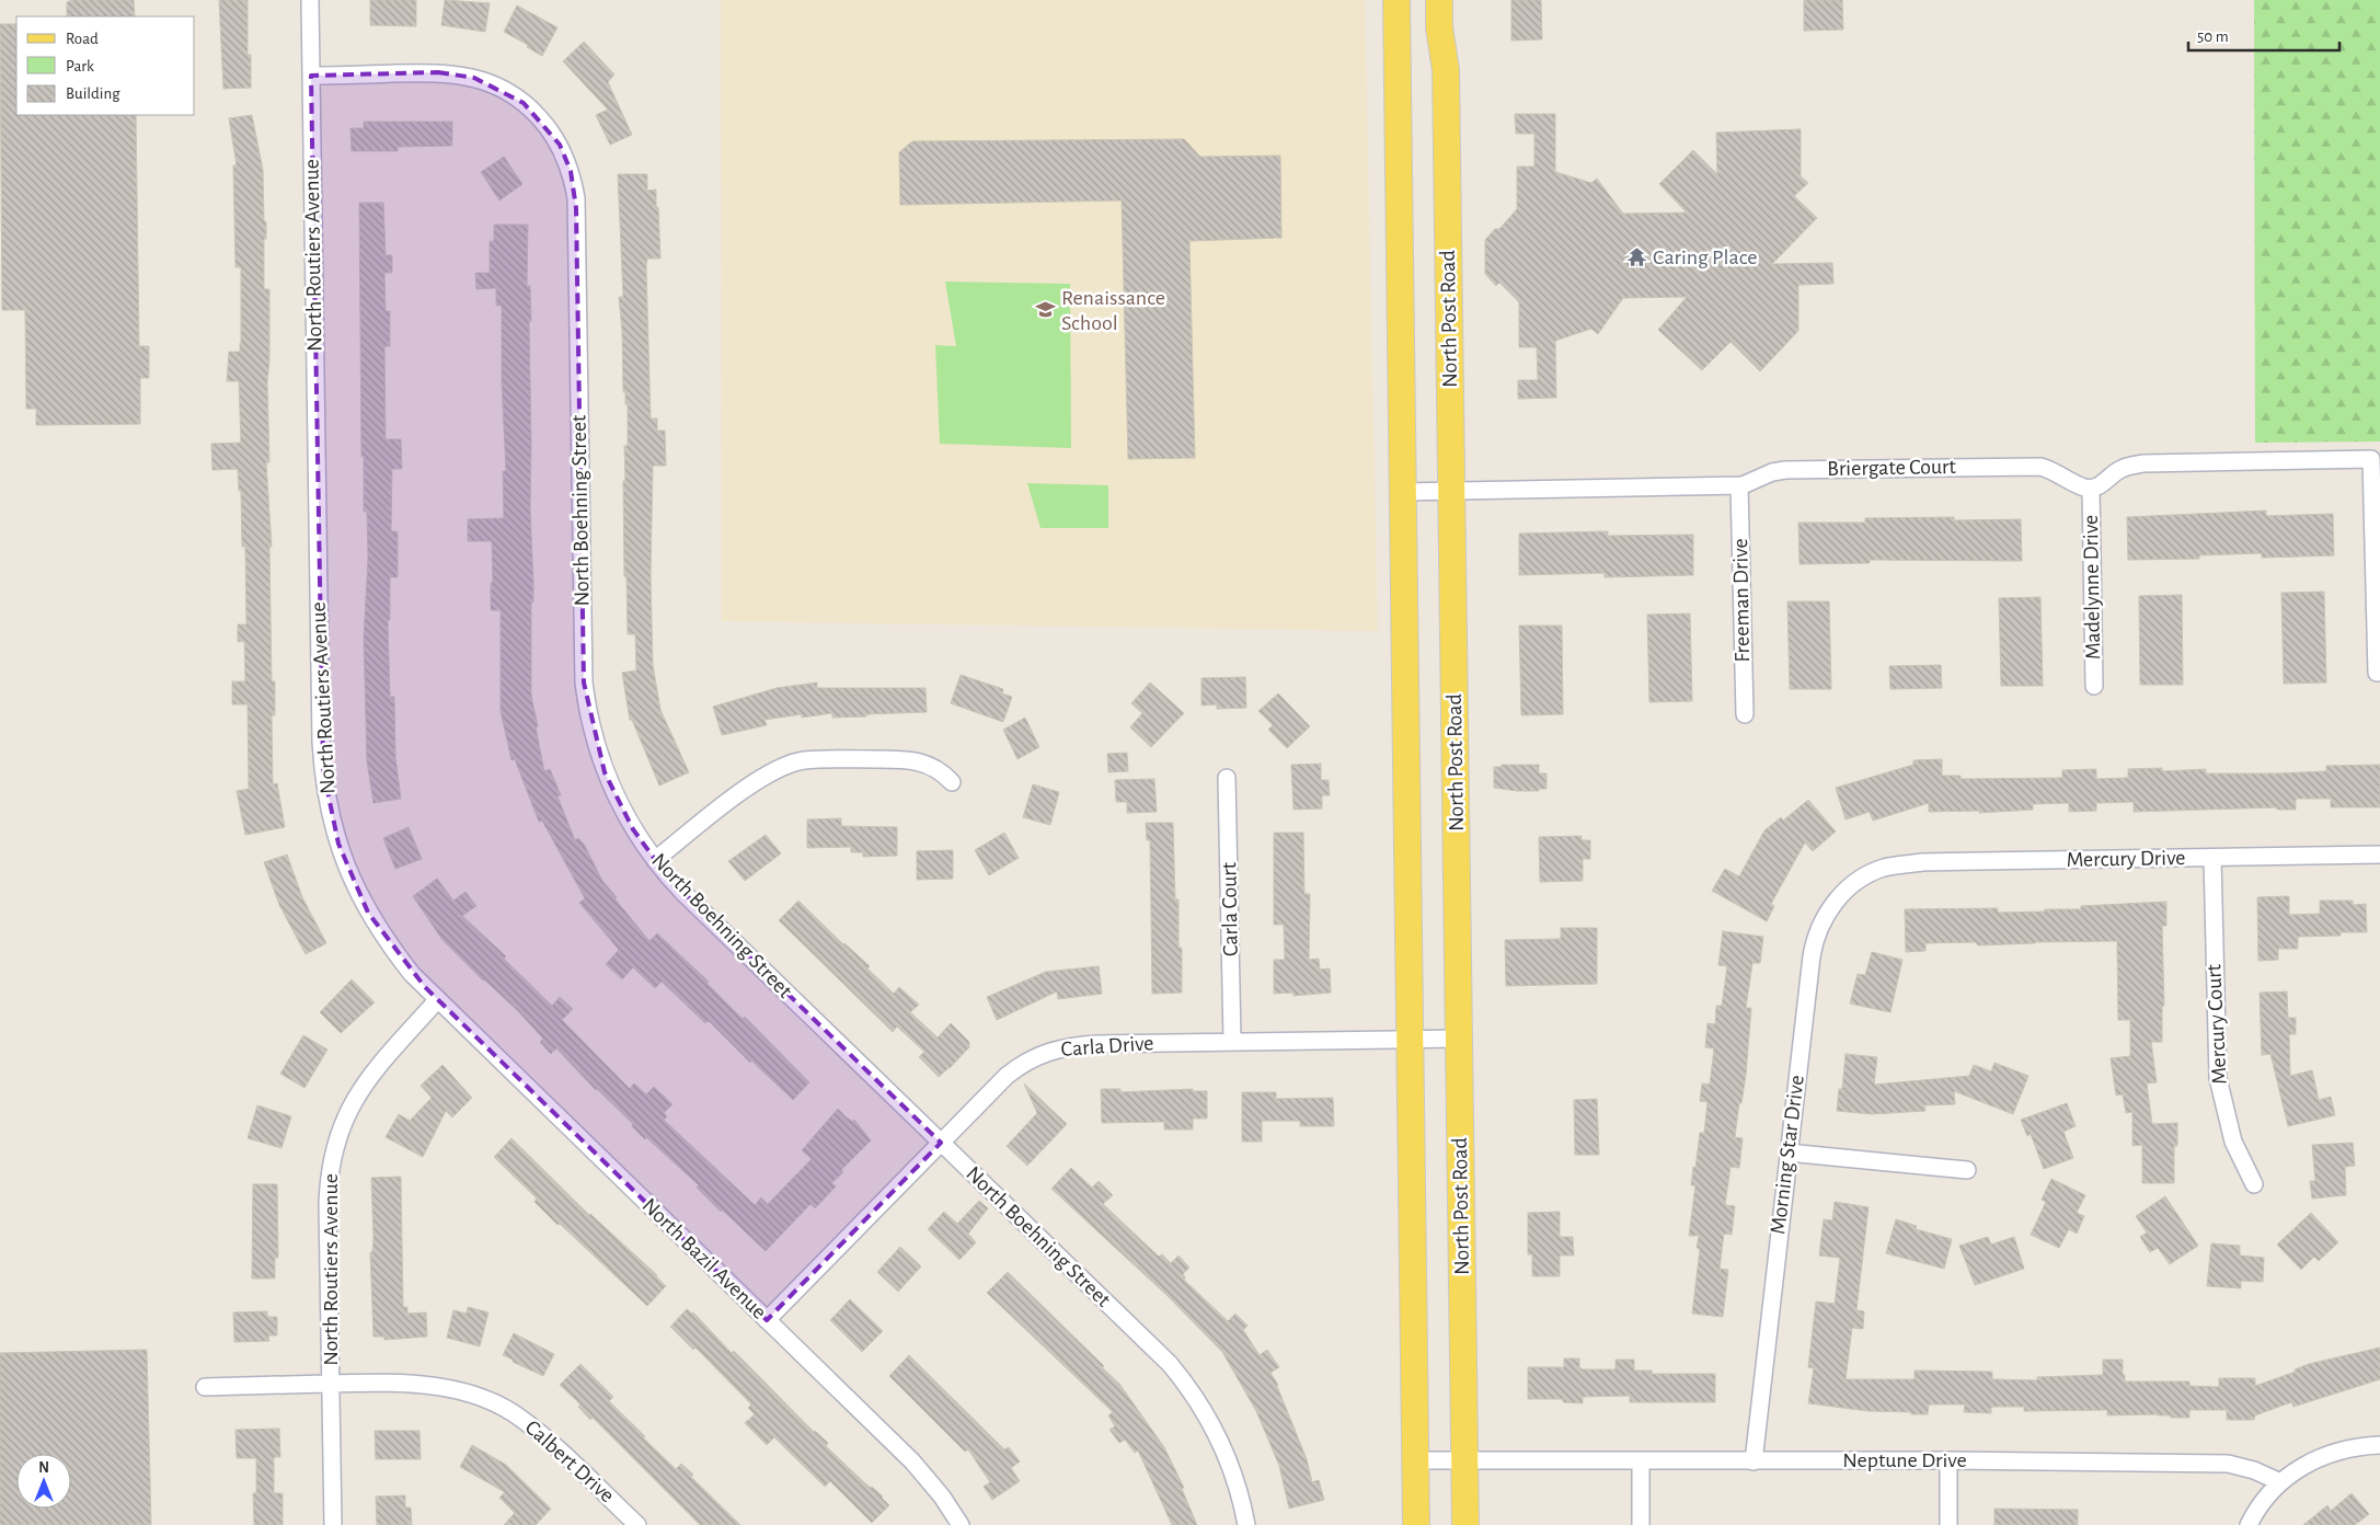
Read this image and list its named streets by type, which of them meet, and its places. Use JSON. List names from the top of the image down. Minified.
{"streets":{"main road":["North Post Road"],"street":["North Routiers Avenue","Briergate Court","North Boehning Street","Madelynne Drive","Freeman Drive","Mercury Drive","Carla Court","Mercury Court","Carla Drive","Morning Star Drive","North Bazil Avenue","Neptune Drive","Calbert Drive"]},"crossings":[["North Routiers Avenue","North Boehning Street"],["North Routiers Avenue","North Bazil Avenue"],["North Routiers Avenue","Calbert Drive"],["North Post Road","Briergate Court"],["North Post Road","Carla Drive"],["North Post Road","Neptune Drive"],["Briergate Court","Madelynne Drive"],["Briergate Court","Freeman Drive"],["North Boehning Street","Carla Drive"],["Mercury Drive","Mercury Court"],["Mercury Drive","Morning Star Drive"],["Carla Court","Carla Drive"],["Carla Drive","North Bazil Avenue"],["Morning Star Drive","Neptune Drive"]],"places":{"temple":["Caring Place"],"school or university":["Renaissance School"]},"legend":["Road","Park","Building"],"scale_bar":"50 m","north":"top"}
